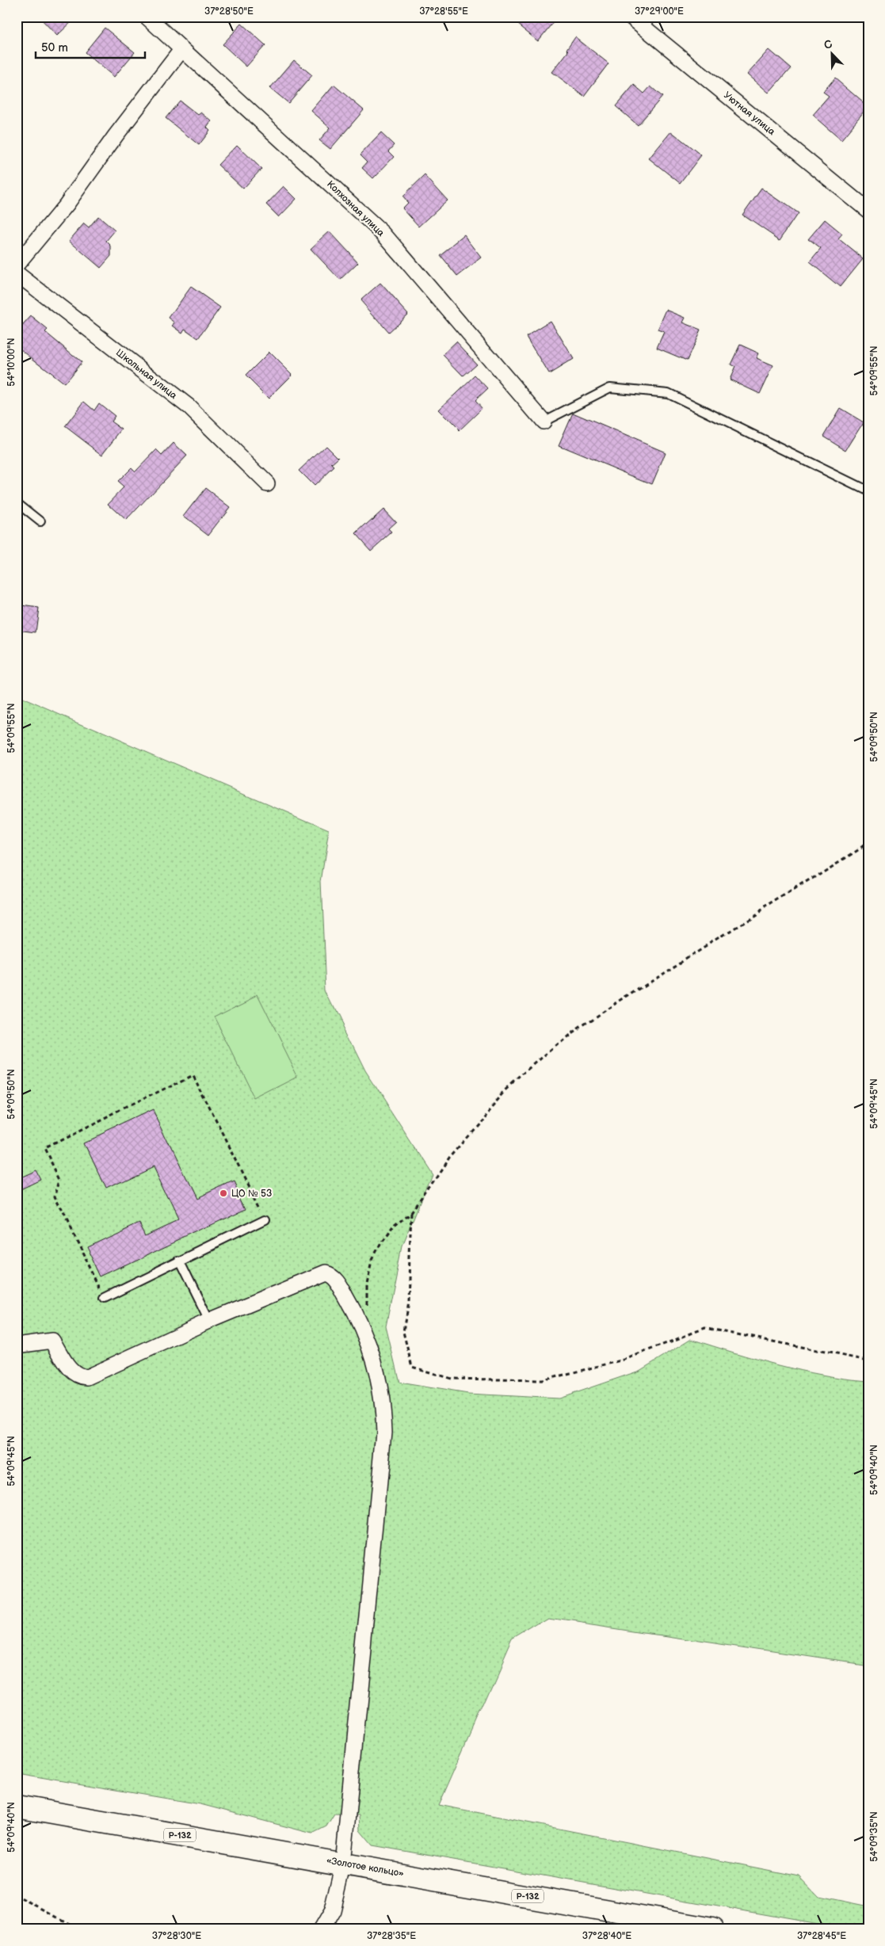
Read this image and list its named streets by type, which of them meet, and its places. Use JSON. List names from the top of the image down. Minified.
{"streets":{"highway":["Р-132","«Золотое кольцо»"],"street":["Уютная улица","Колхозная улица","Школьная улица"]},"places":["ЦО № 53"],"scale_bar":"50 m","north":"top left","coordinates":["37°28'50\"E","37°28'55\"E","37°29'00\"E","54°10'00\"N","54°09'55\"N","54°09'50\"N","54°09'45\"N","54°09'40\"N","54°09'35\"N","37°28'30\"E","37°28'35\"E","37°28'40\"E","37°28'45\"E"]}
